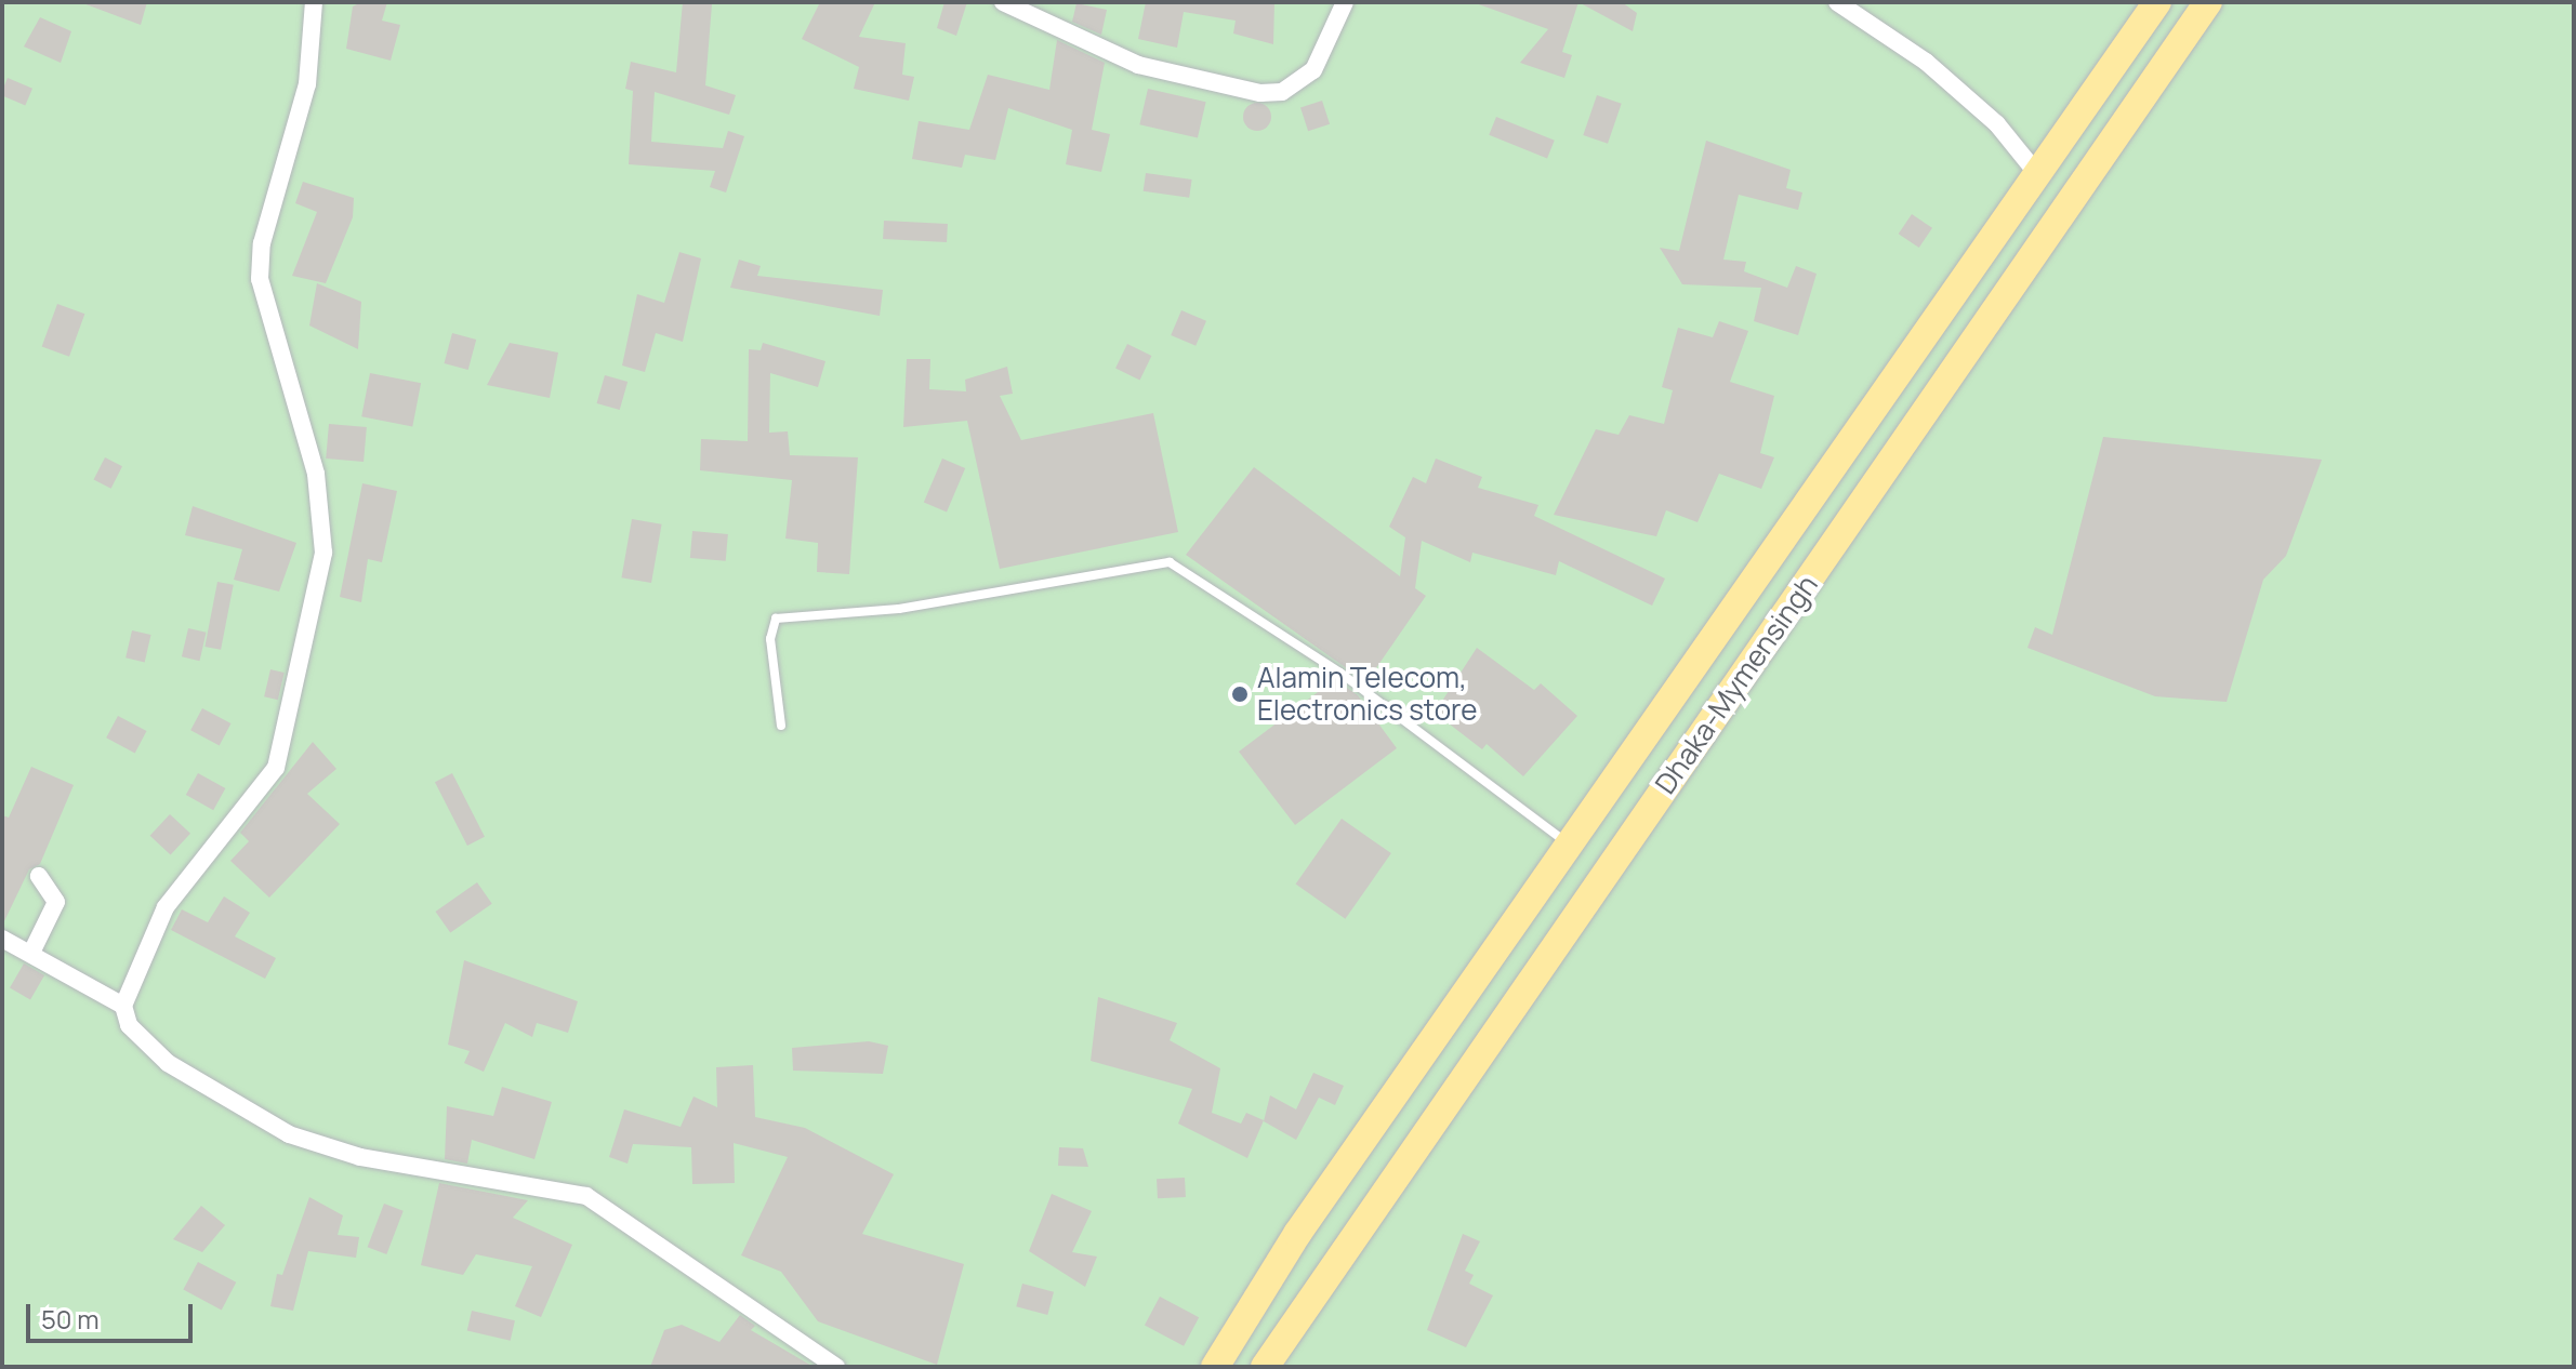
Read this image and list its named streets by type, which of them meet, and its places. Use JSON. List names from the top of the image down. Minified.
{"streets":{"highway":["Dhaka-Mymensingh"]},"places":["Alamin Telecom, Electronics store"],"scale_bar":"50 m"}
